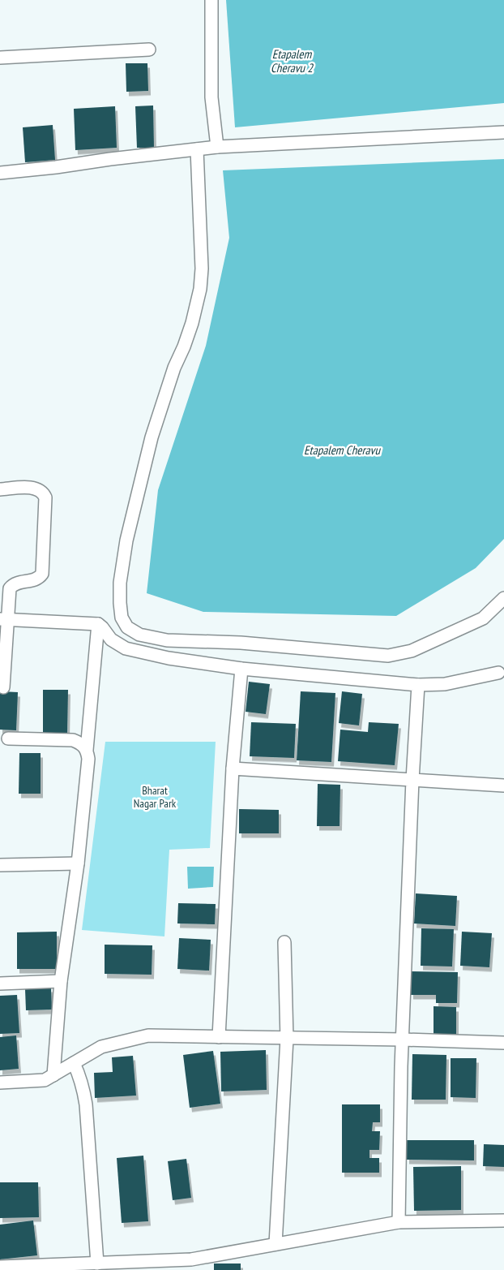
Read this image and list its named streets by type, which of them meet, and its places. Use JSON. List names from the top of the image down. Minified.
{"water":["Etapalem Cheravu 2","Etapalem Cheravu"],"parks":["Bharat Nagar Park"]}
